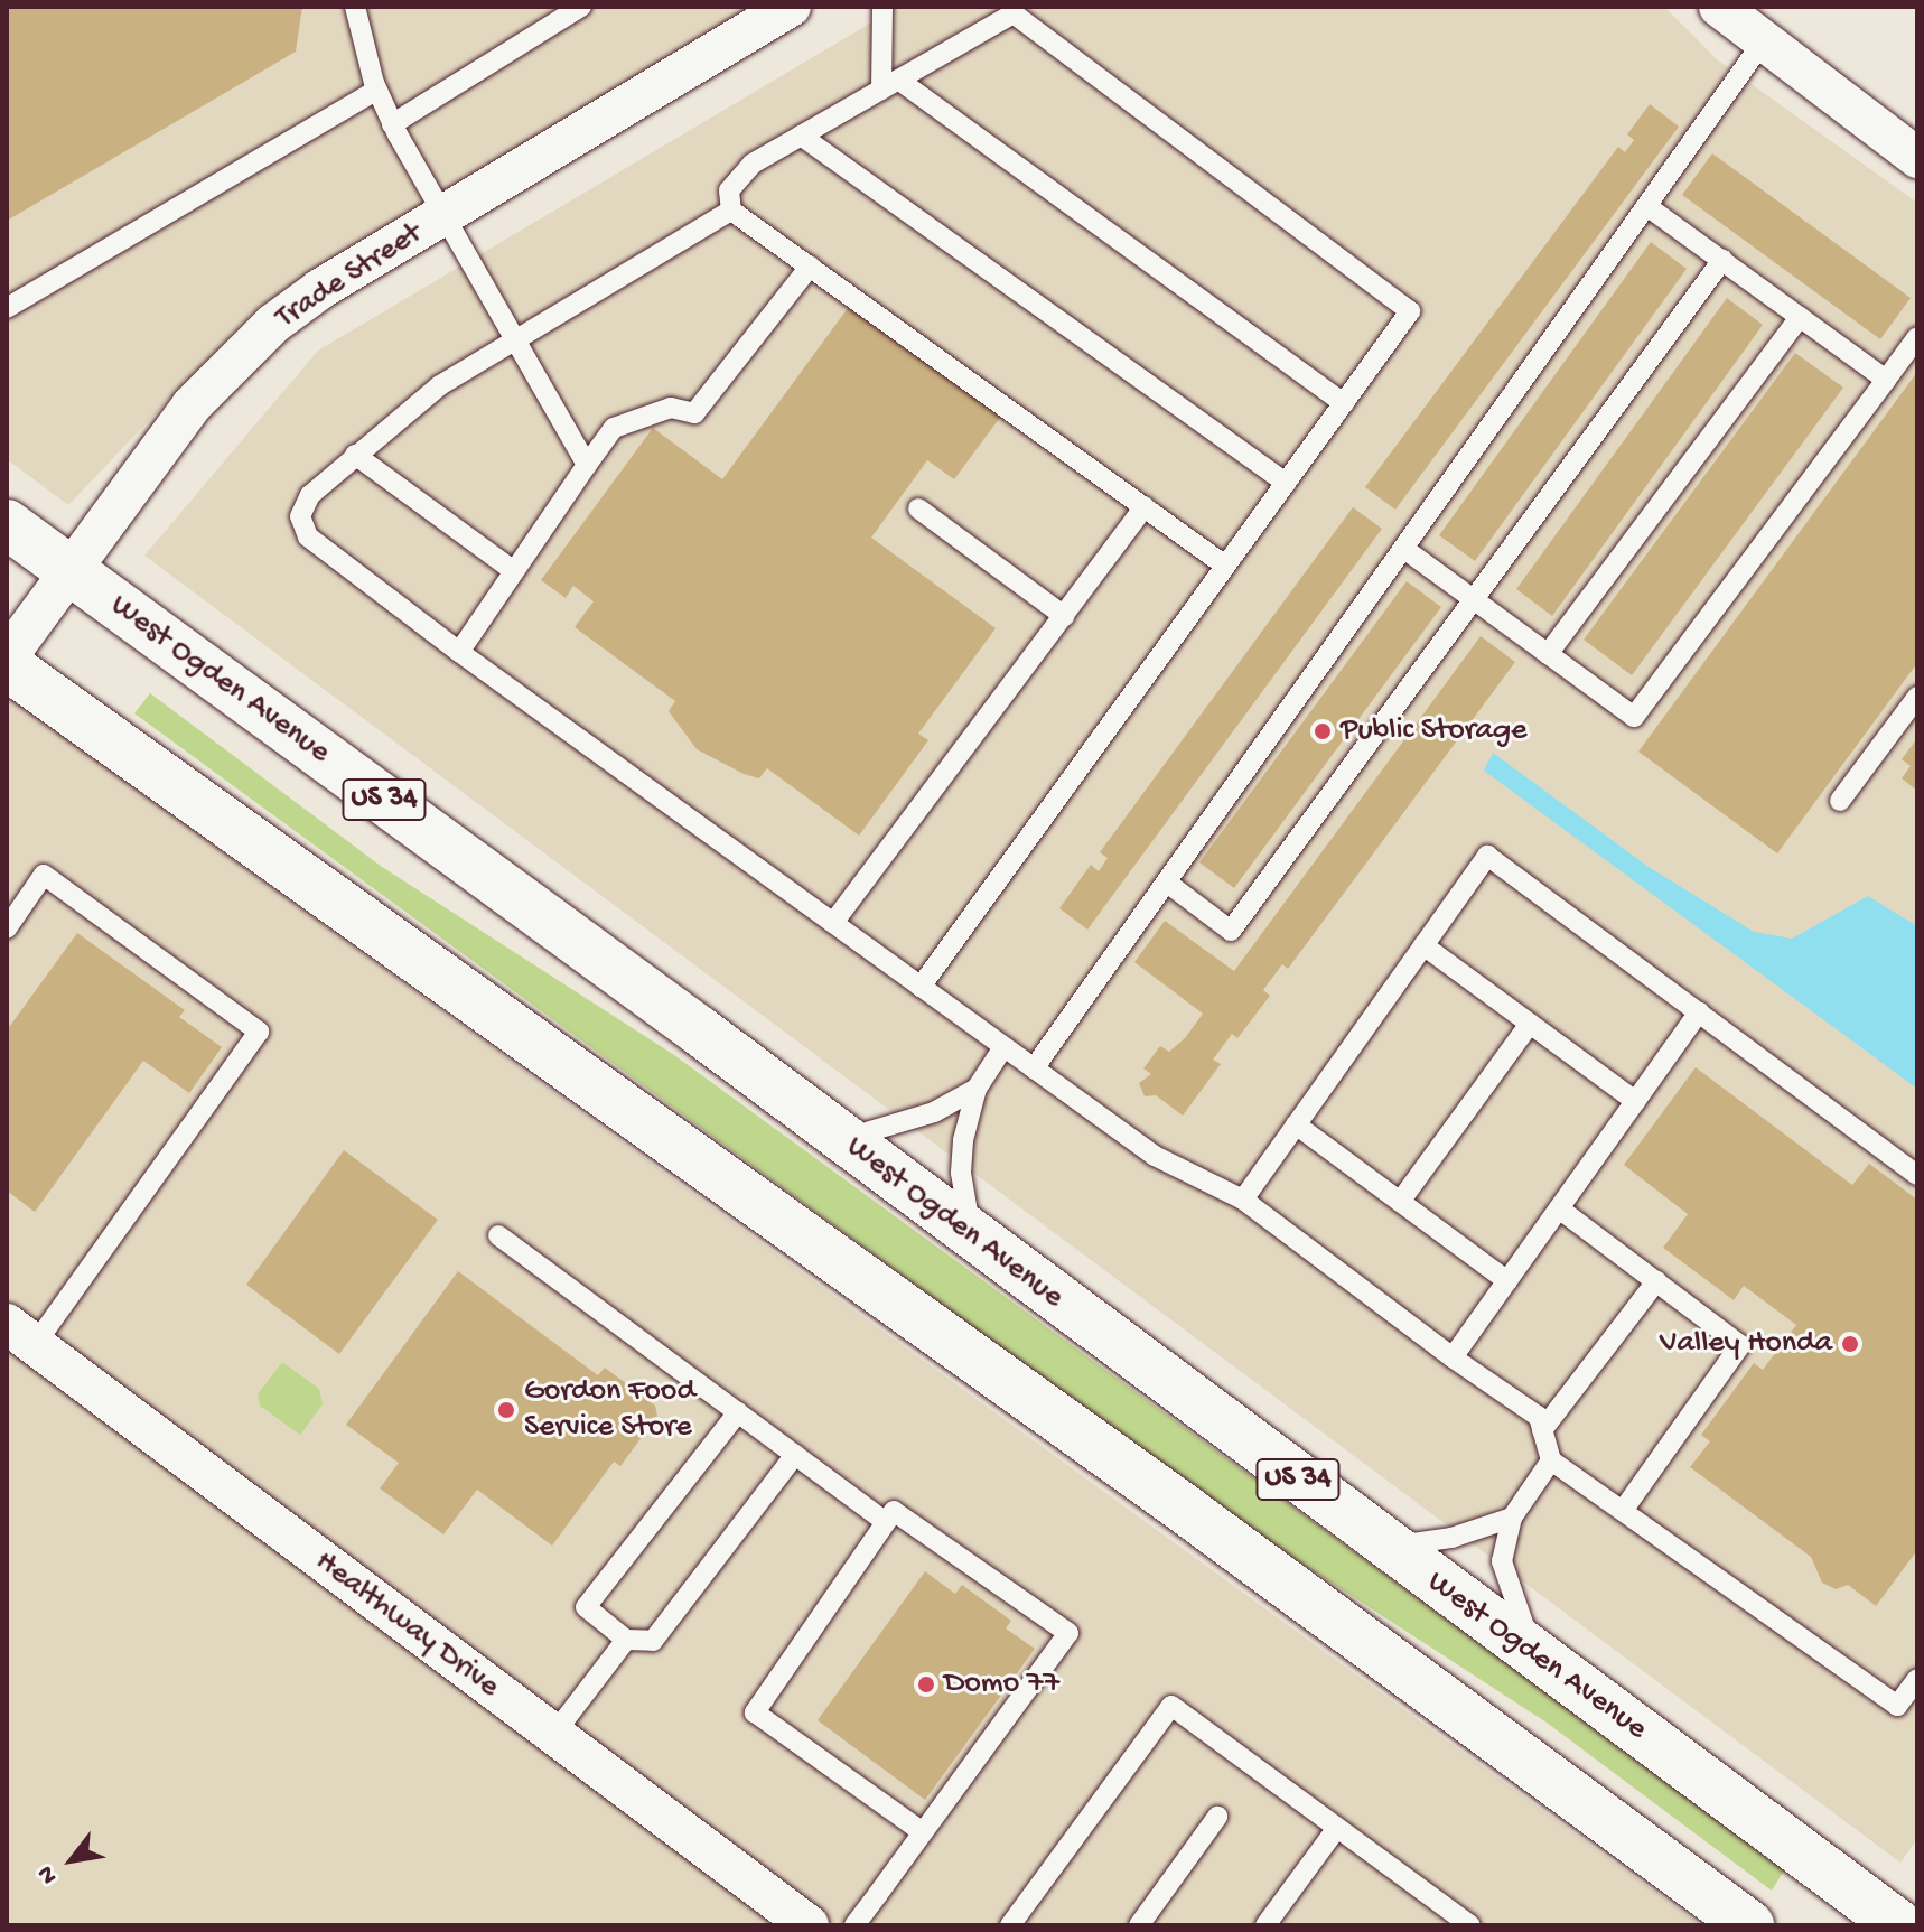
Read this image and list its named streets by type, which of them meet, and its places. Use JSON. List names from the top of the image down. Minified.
{"streets":{"main road":["West Ogden Avenue","US 34"],"street":["Trade Street","Healthway Drive"]},"crossings":[["Trade Street","West Ogden Avenue"]],"places":["Public Storage","Valley Honda","Gordon Food Service Store","Domo 77"],"north":"bottom left"}
